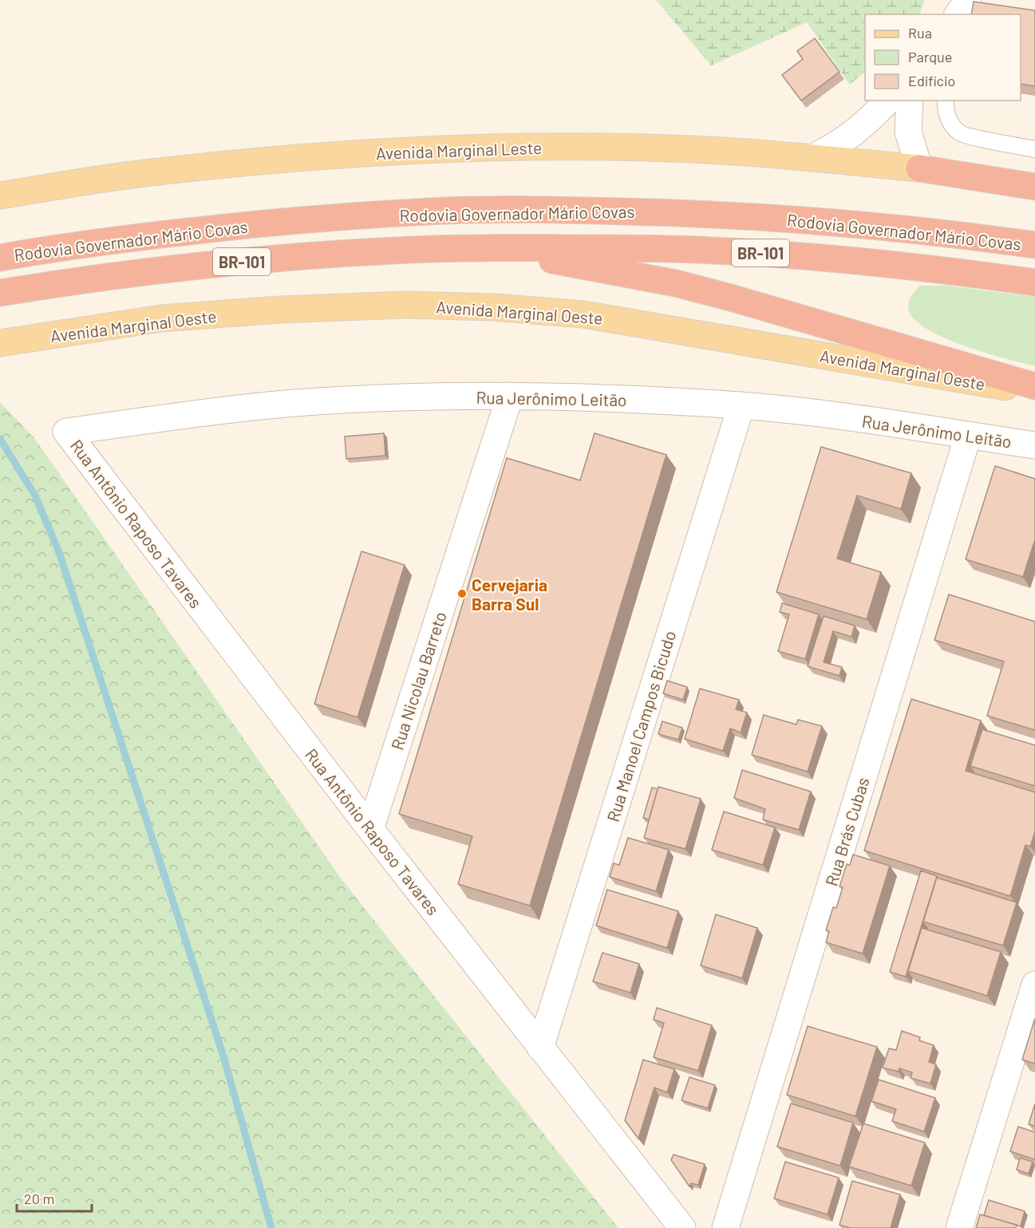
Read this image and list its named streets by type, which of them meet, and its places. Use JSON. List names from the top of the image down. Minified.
{"streets":{"highway":["Rodovia Governador Mário Covas","BR-101"],"main road":["Avenida Marginal Leste","Avenida Marginal Oeste"],"street":["Rua Jerônimo Leitão","Rua Antônio Raposo Tavares","Rua Nicolau Barreto","Rua Manoel Campos Bicudo","Rua Brás Cubas"]},"crossings":[["Rua Jerônimo Leitão","Rua Antônio Raposo Tavares"],["Rua Jerônimo Leitão","Rua Nicolau Barreto"],["Rua Jerônimo Leitão","Rua Manoel Campos Bicudo"],["Rua Jerônimo Leitão","Rua Brás Cubas"],["Rua Antônio Raposo Tavares","Rua Nicolau Barreto"],["Rua Antônio Raposo Tavares","Rua Manoel Campos Bicudo"]],"places":["Cervejaria Barra Sul"],"legend":["Rua","Parque","Edifício"],"scale_bar":"20 m"}
